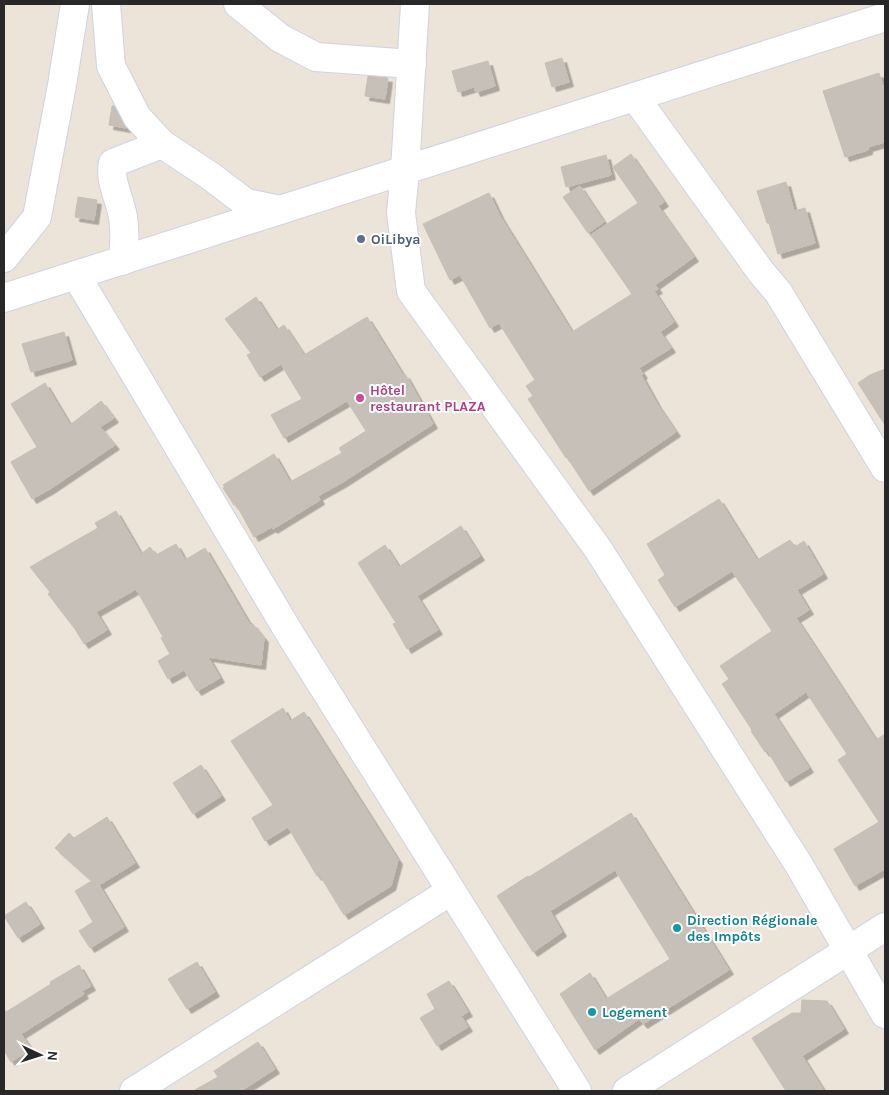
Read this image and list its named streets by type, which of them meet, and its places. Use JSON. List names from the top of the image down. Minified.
{"places":["OiLibya","Hôtel restaurant PLAZA","Direction Régionale des Impôts","Logement"],"north":"right"}
